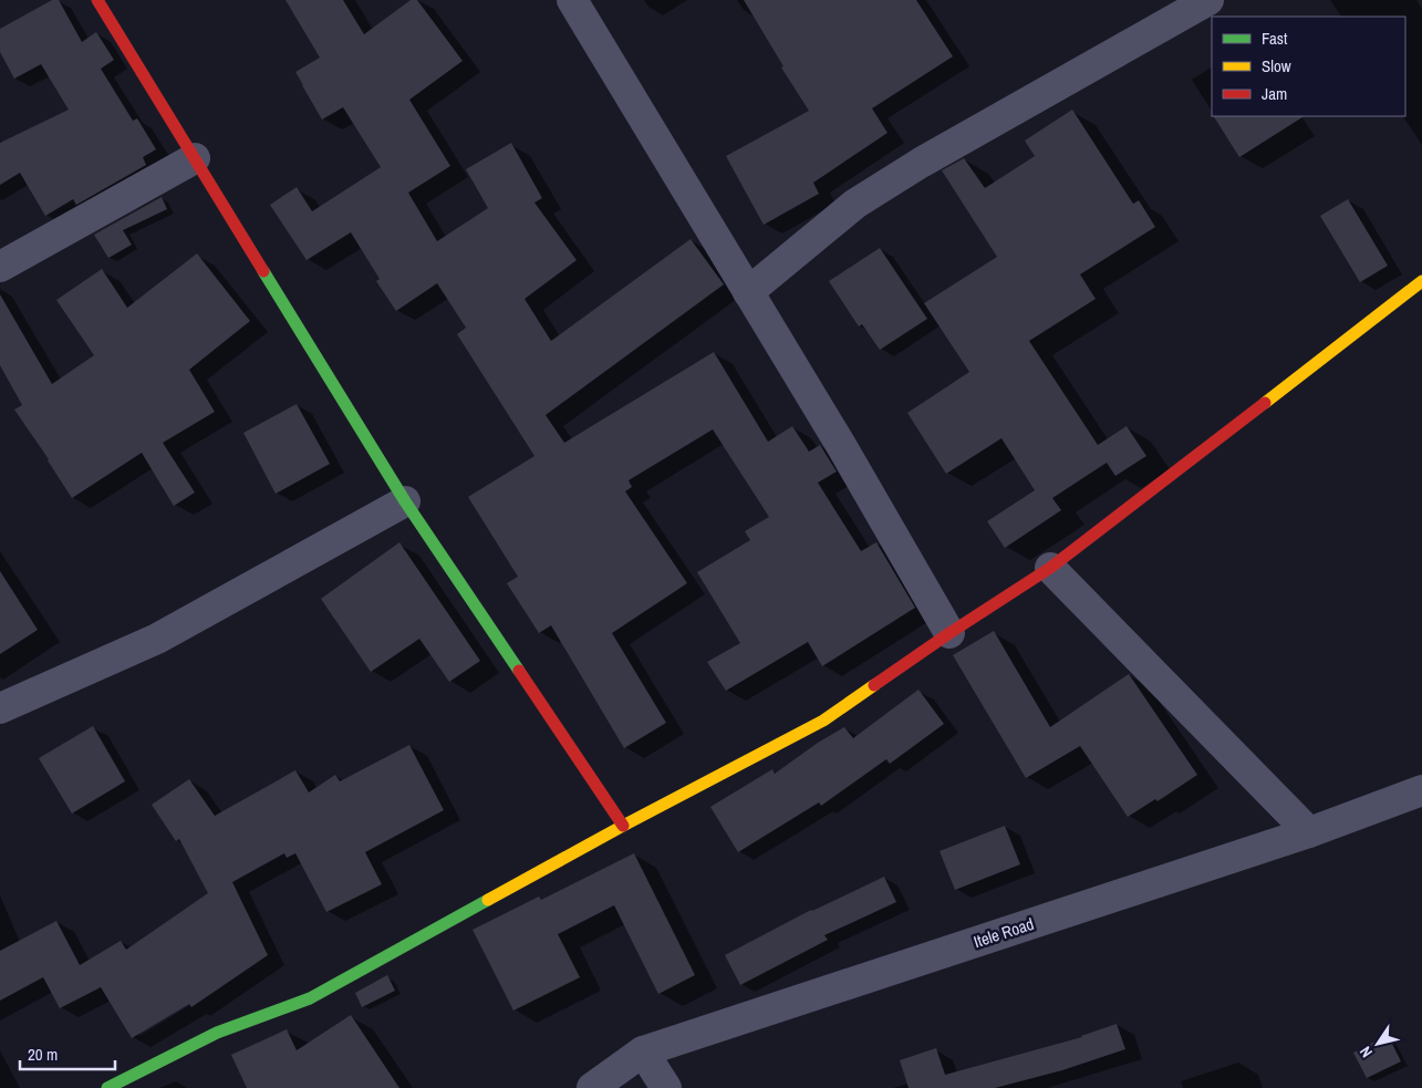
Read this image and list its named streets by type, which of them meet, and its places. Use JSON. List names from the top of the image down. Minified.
{"streets":{"street":["Itele Road"]},"legend":["Fast","Slow","Jam"],"scale_bar":"20 m","north":"bottom left"}
